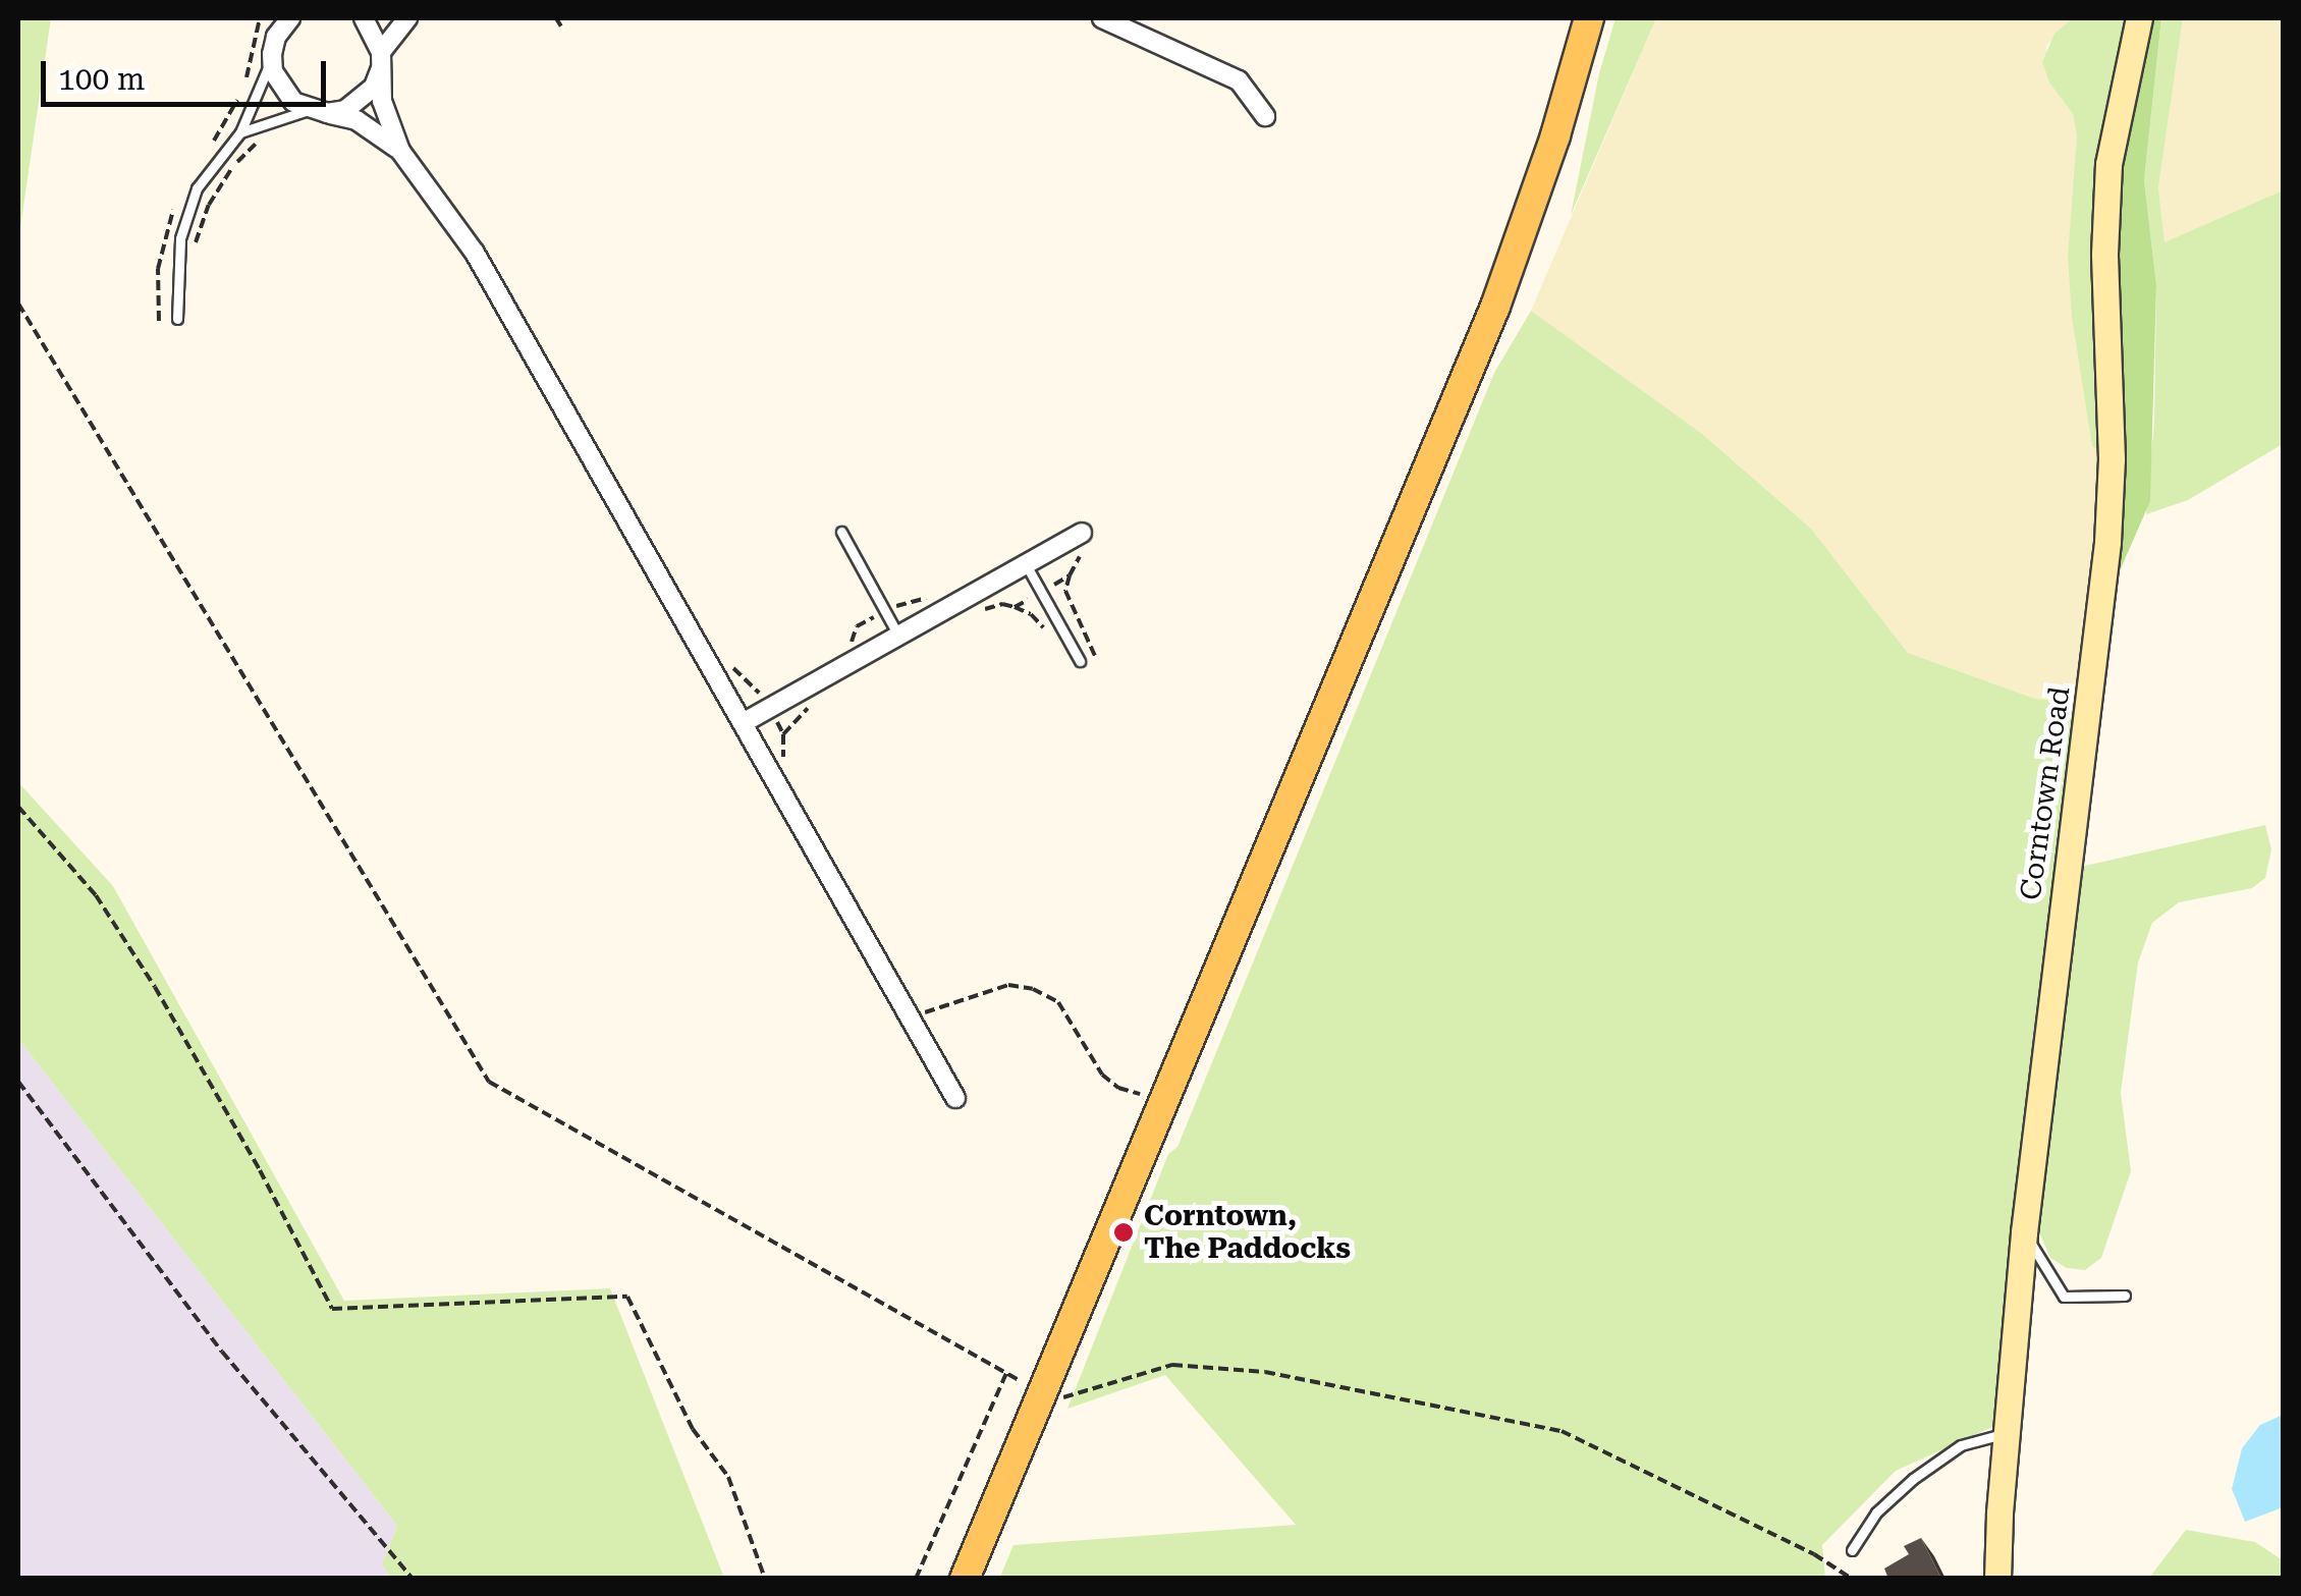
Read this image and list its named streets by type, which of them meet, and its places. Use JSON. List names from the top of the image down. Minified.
{"streets":{"main road":["Corntown Road"]},"places":["Corntown, The Paddocks"],"scale_bar":"100 m"}
